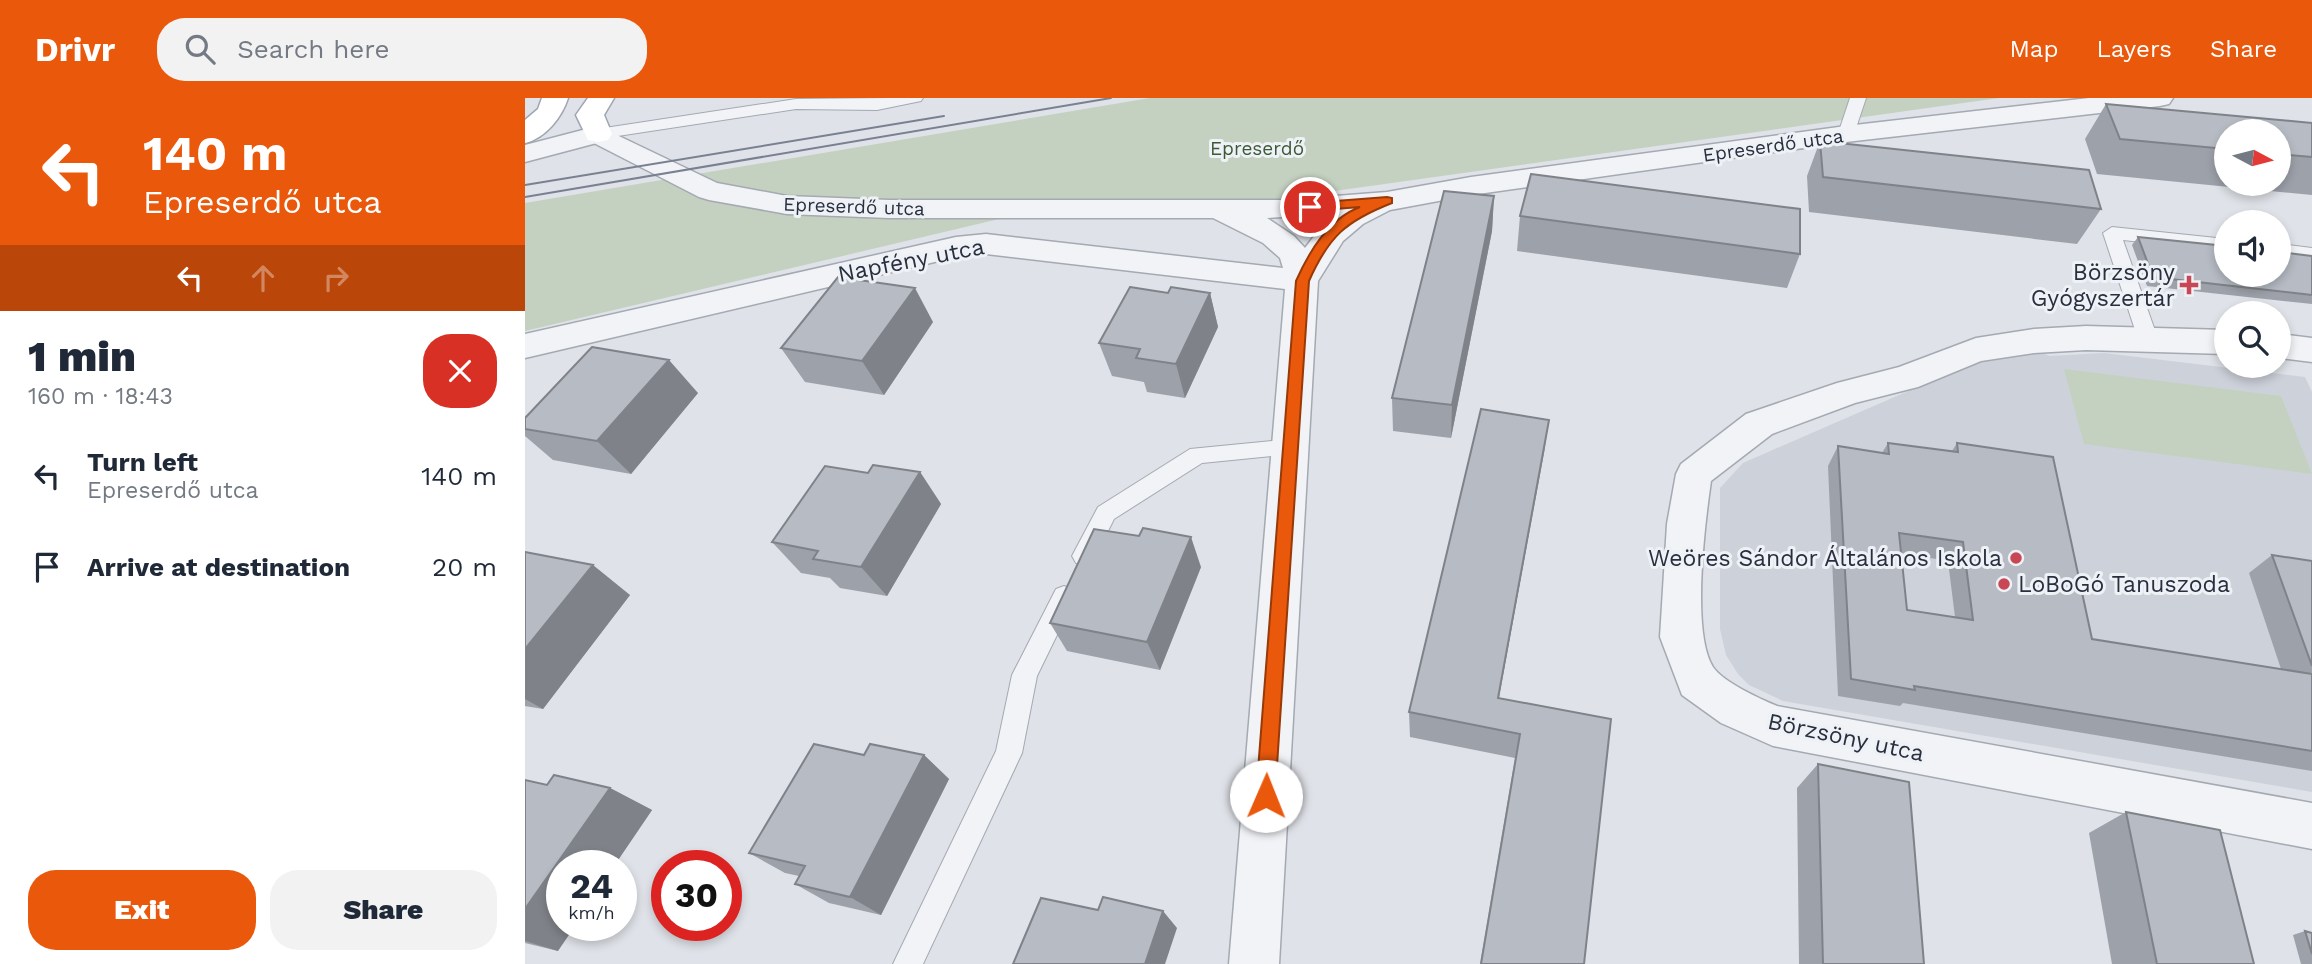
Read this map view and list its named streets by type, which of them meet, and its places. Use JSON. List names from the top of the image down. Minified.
{"streets":{"street":["Epreserdő utca","Napfény utca","Börzsöny utca"]},"crossings":[["Epreserdő utca","Napfény utca"]],"parks":["Epreserdő"],"places":{"health":["Börzsöny Gyógyszertár"],"other":["Weöres Sándor Általános Iskola","LoBoGó Tanuszoda"]},"north":"right","page":{"header":"Drivr","search":"Search here","nav":["Map","Layers","Share"],"turn":["140 m","Epreserdő utca"],"heading":["1 min","160 m · 18:43"],"list":[{"name":"Turn left","note":"Epreserdő utca","value":"140 m"},{"name":"Arrive at destination","value":"20 m"}],"speed":"24 km/h","limit":"30","buttons":["Exit","Share"]}}
